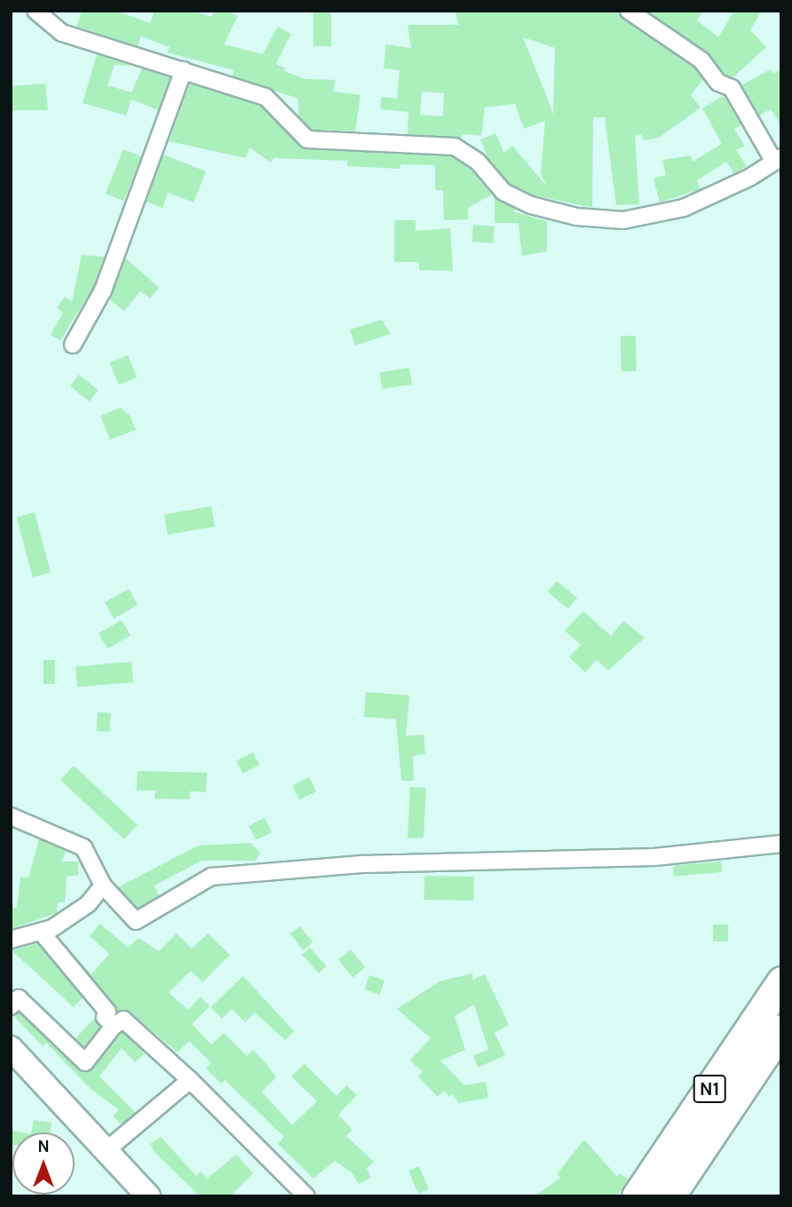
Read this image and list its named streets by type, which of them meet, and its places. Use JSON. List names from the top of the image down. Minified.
{"streets":{"highway":["N1"]},"north":"top"}
